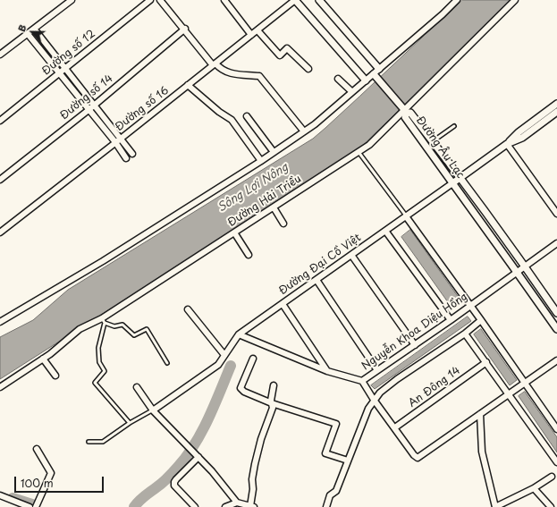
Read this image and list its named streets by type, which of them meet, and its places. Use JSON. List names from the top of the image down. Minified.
{"streets":{"street":["Đường số 12","Đường số 14","Đường số 16","Đường Âu Lạc","Đường Hải Triều","Đường Đại Cồ Việt","Nguyễn Khoa Diệu Hồng","An Đông 14"]},"crossings":[["Đường Âu Lạc","Đường Hải Triều"],["Đường Âu Lạc","Đường Đại Cồ Việt"],["Đường Âu Lạc","Nguyễn Khoa Diệu Hồng"],["Đường Đại Cồ Việt","Nguyễn Khoa Diệu Hồng"]],"water":["Sông Lợi Nông"],"scale_bar":"100 m","north":"left"}
